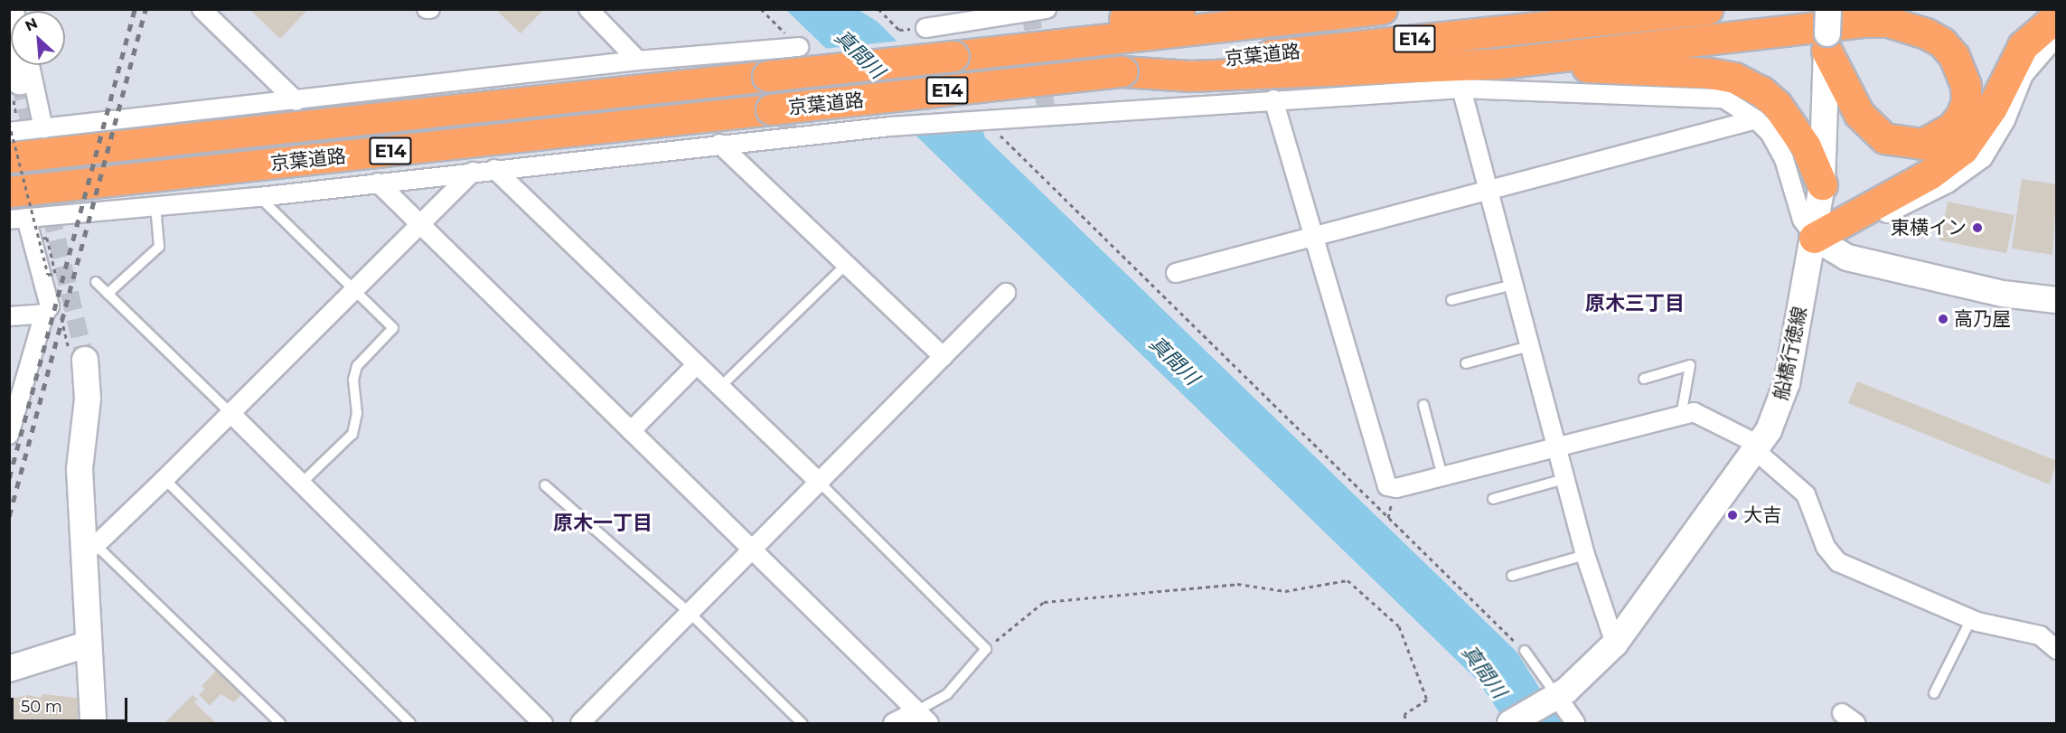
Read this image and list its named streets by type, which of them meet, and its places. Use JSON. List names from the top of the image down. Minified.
{"streets":{"highway":["E14","京葉道路"],"street":["船橋行徳線"]},"districts":["原木三丁目","原木一丁目"],"water":["真間川"],"places":["東横イン","高乃屋","大吉"],"scale_bar":"50 m","north":"top left"}
